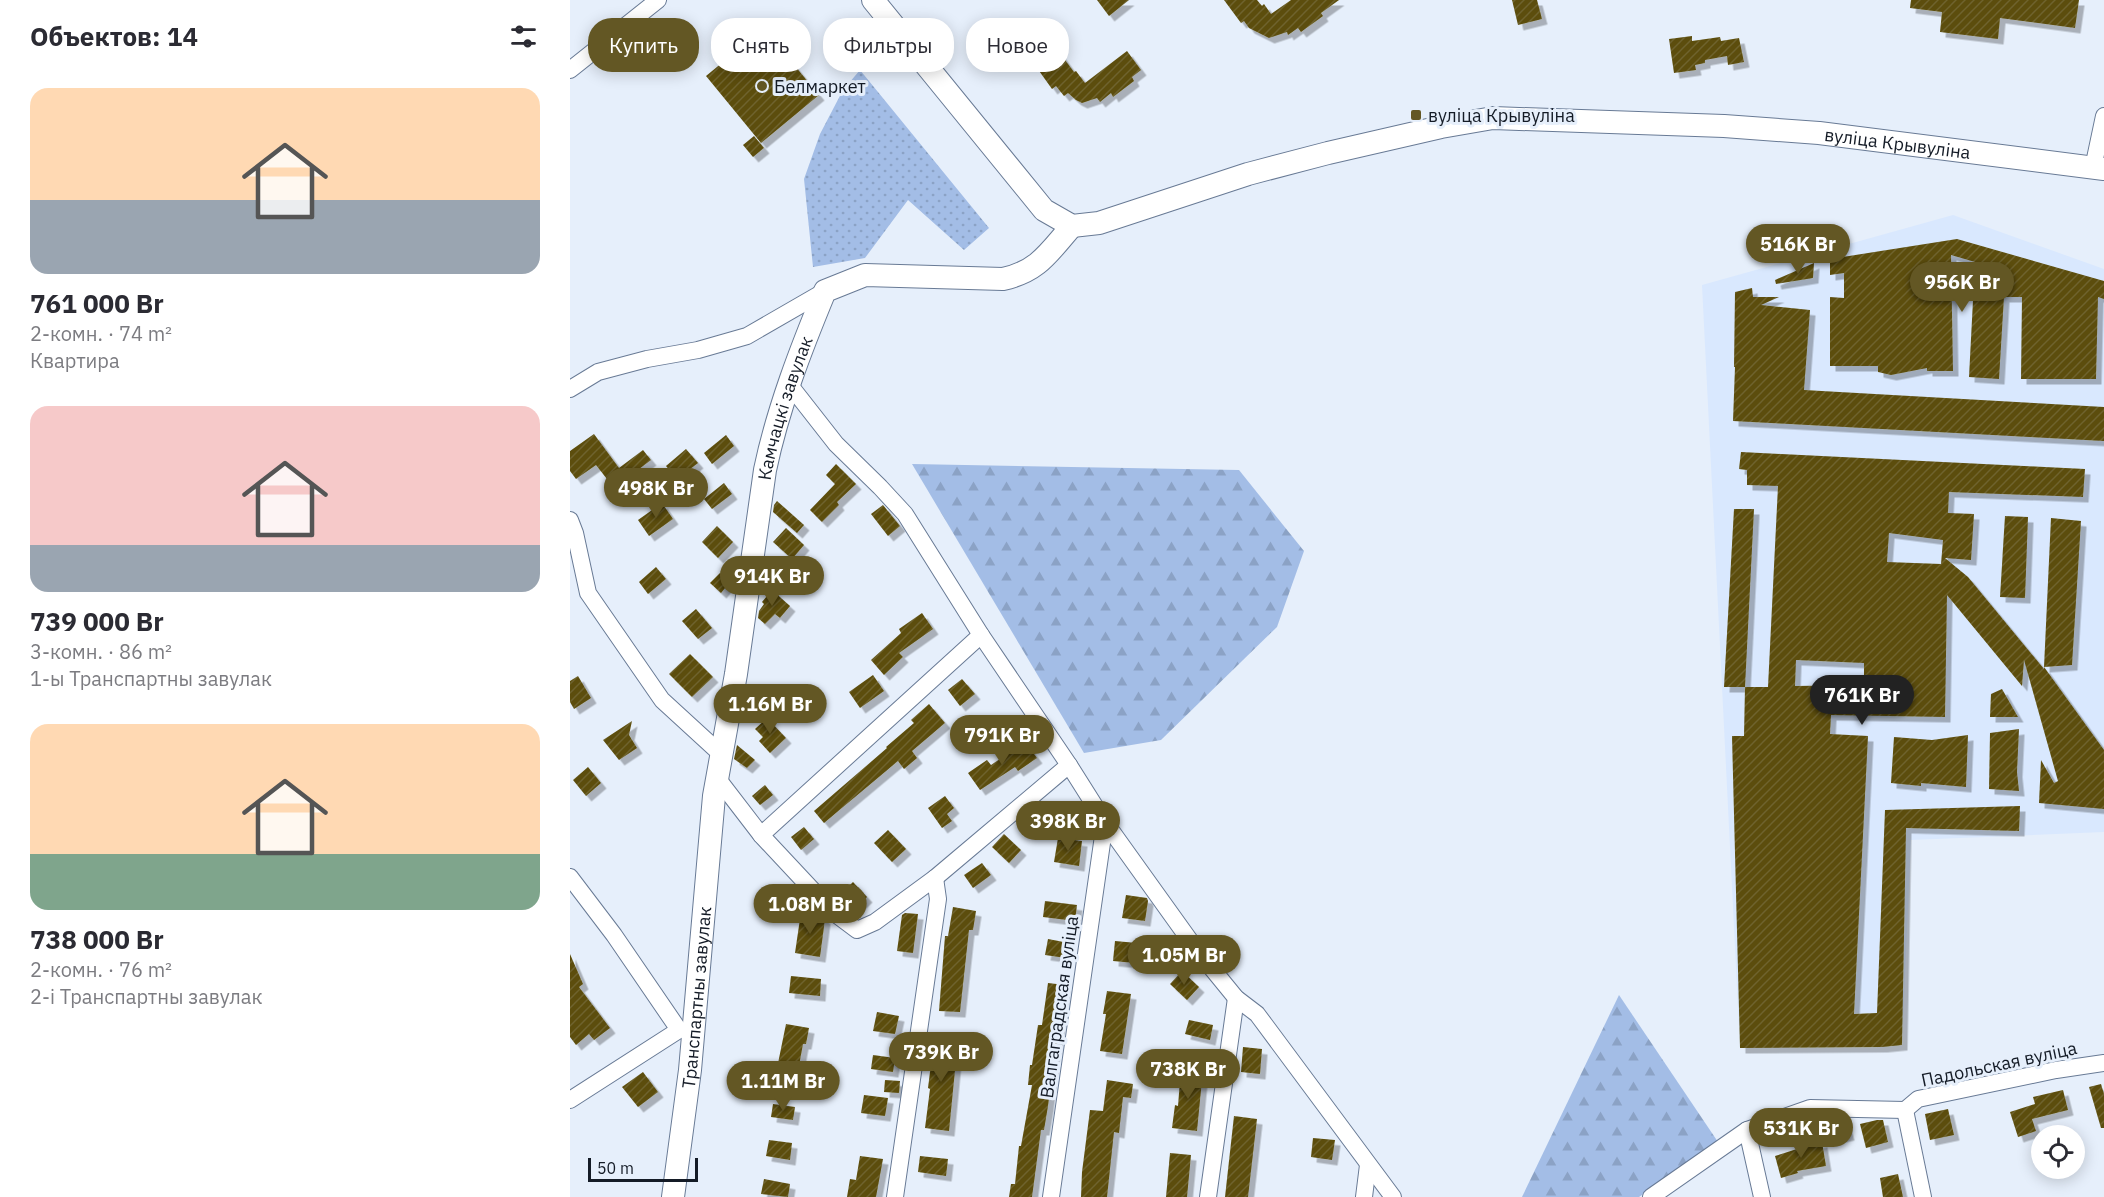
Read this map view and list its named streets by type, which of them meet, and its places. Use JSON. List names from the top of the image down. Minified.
{"streets":{"main road":["вуліца Крывуліна","Камчацкі завулак","Транспартны завулак"],"street":["Валгаградская вуліца","Падольская вуліца"]},"crossings":[["Камчацкі завулак","Транспартны завулак"]],"places":{"other":["Белмаркет"],"transit":["вуліца Крывуліна"]},"scale_bar":"50 m","page":{"heading":"Объектов: 14","chip":["Купить","Снять","Фильтры","Новое"],"list":[{"name":"761 000 Br","note":"2-комн. · 74 m² · Квартира"},{"name":"739 000 Br","note":"3-комн. · 86 m² · 1-ы Транспартны завулак"},{"name":"738 000 Br","note":"2-комн. · 76 m² · 2-і Транспартны завулак"}],"price":["516K Br","956K Br","498K Br","914K Br","761K Br","1.16M Br","791K Br","398K Br","1.08M Br","1.05M Br","739K Br","738K Br","1.11M Br","531K Br"],"scale":"50 m"}}
